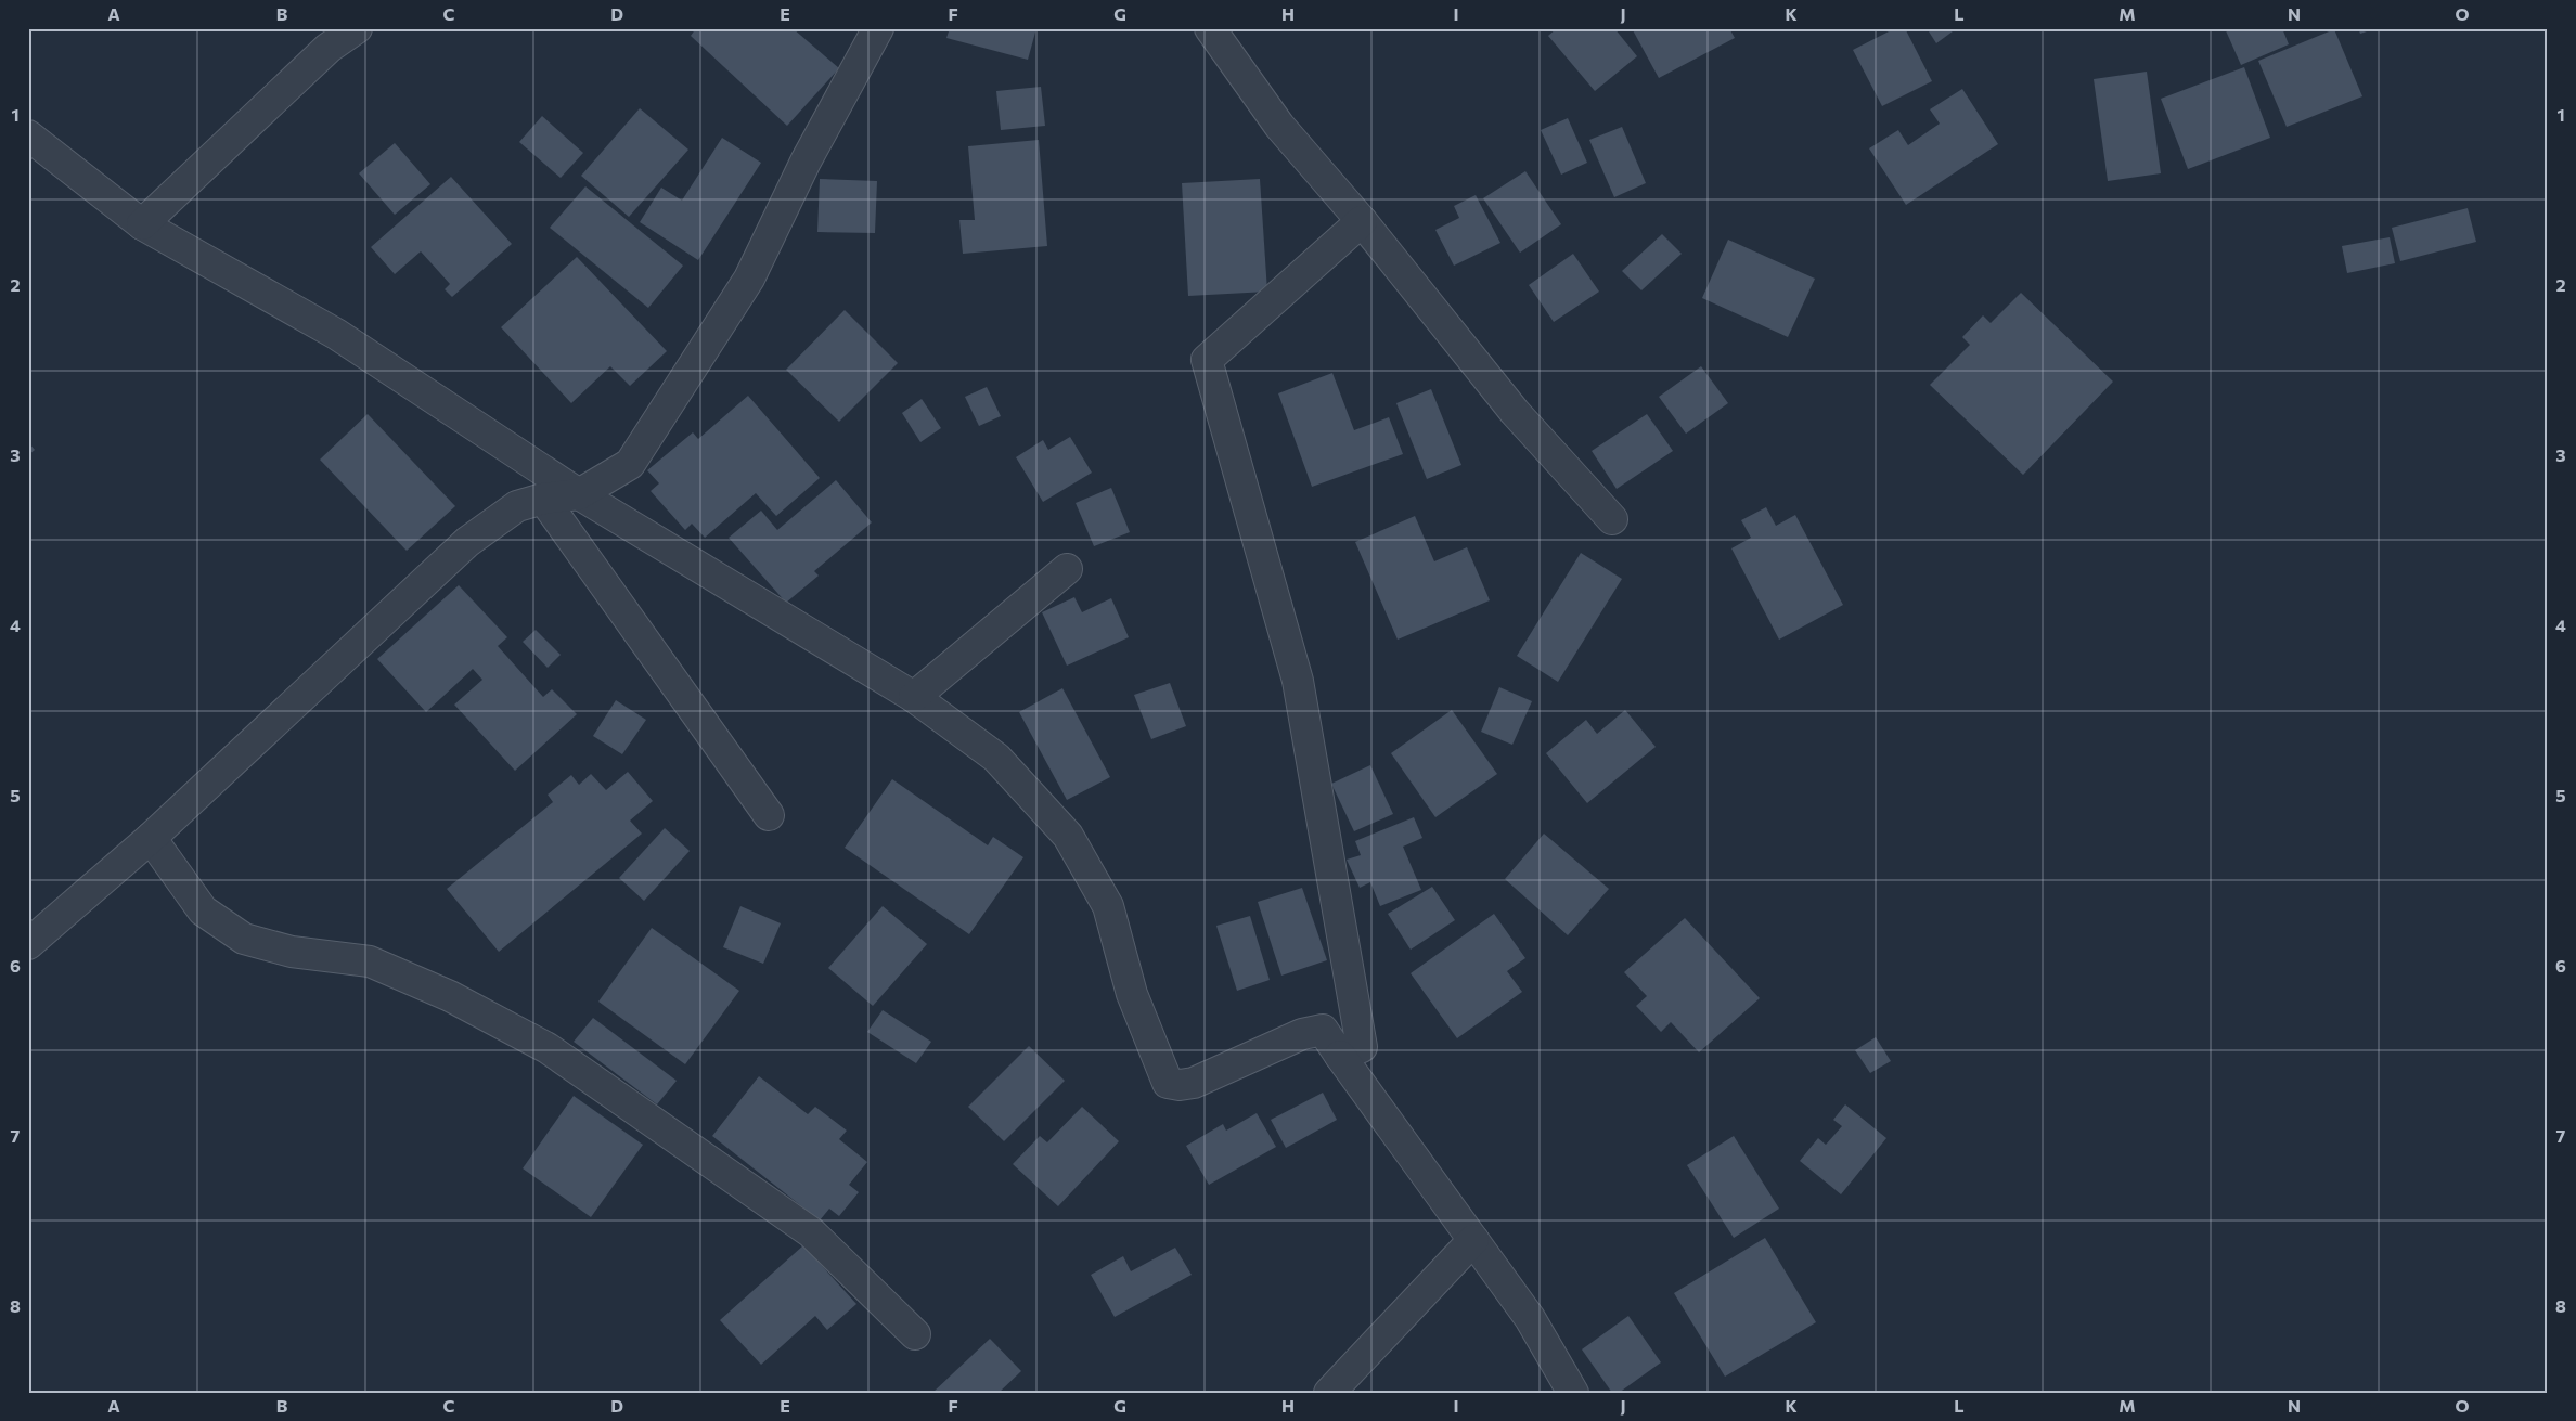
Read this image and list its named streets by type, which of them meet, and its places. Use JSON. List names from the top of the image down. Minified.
{"grid":{"columns":["A","B","C","D","E","F","G","H","I","J","K","L","M","N","O"],"rows":["1","2","3","4","5","6","7","8"]}}
